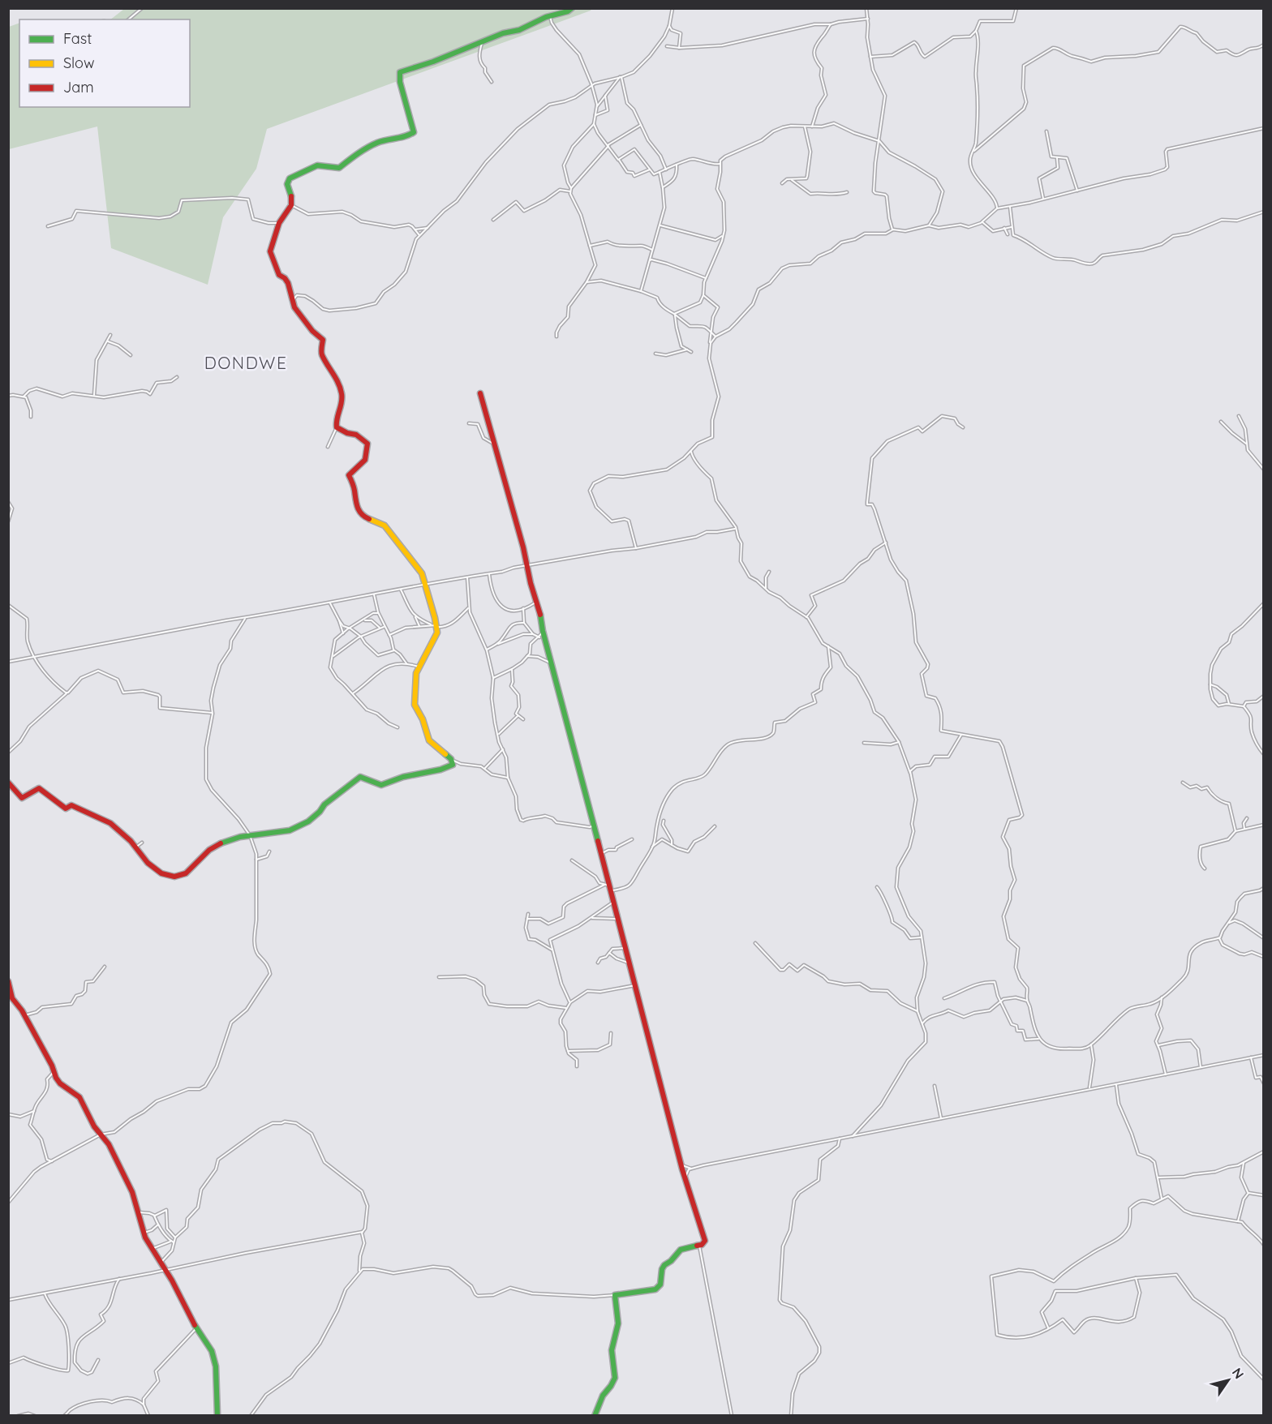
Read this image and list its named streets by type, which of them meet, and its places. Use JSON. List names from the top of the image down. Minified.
{"districts":["DONDWE"],"legend":["Fast","Slow","Jam"],"north":"top right"}
